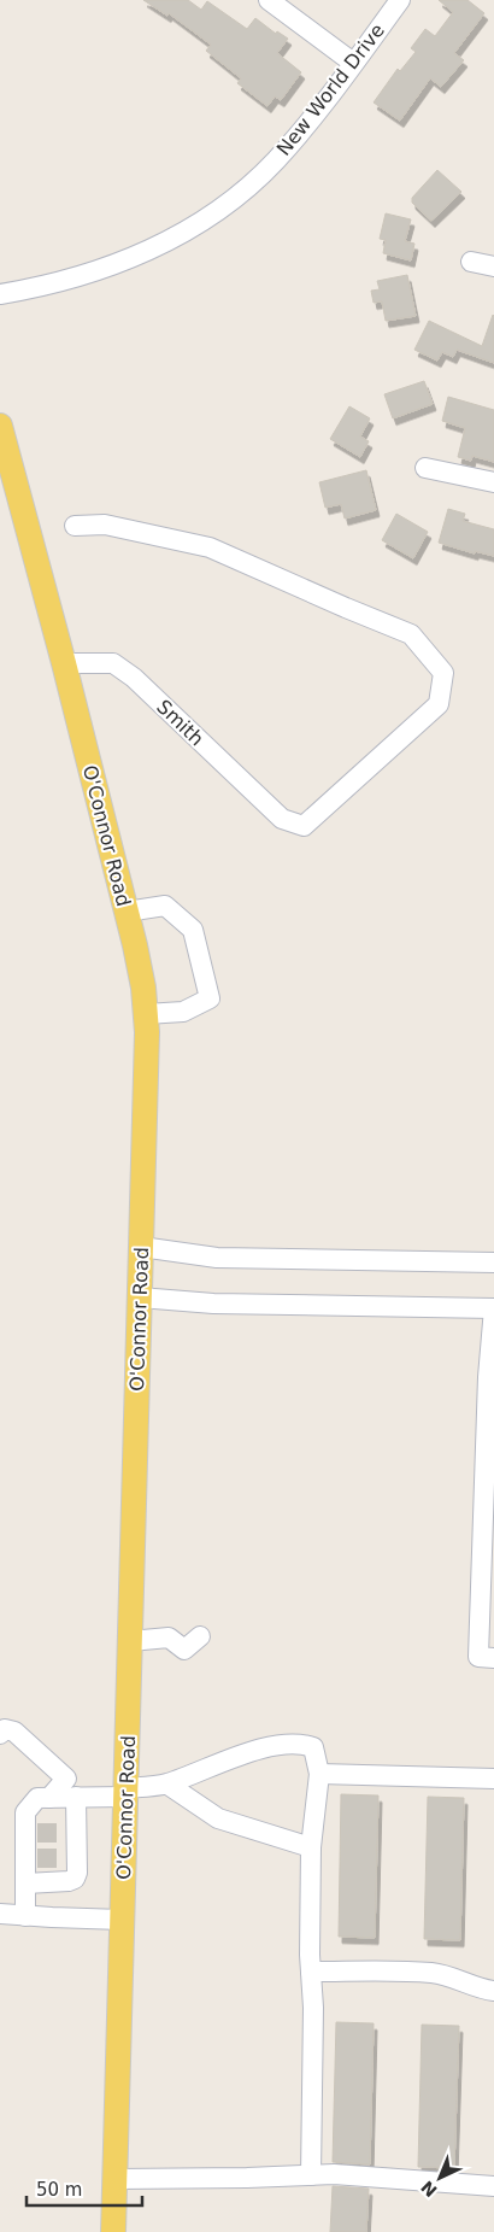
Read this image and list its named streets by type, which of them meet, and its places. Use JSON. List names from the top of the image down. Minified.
{"streets":{"main road":["O'Connor Road"],"street":["New World Drive","Smith"]},"crossings":[["Smith","O'Connor Road"]],"scale_bar":"50 m","north":"bottom left"}
